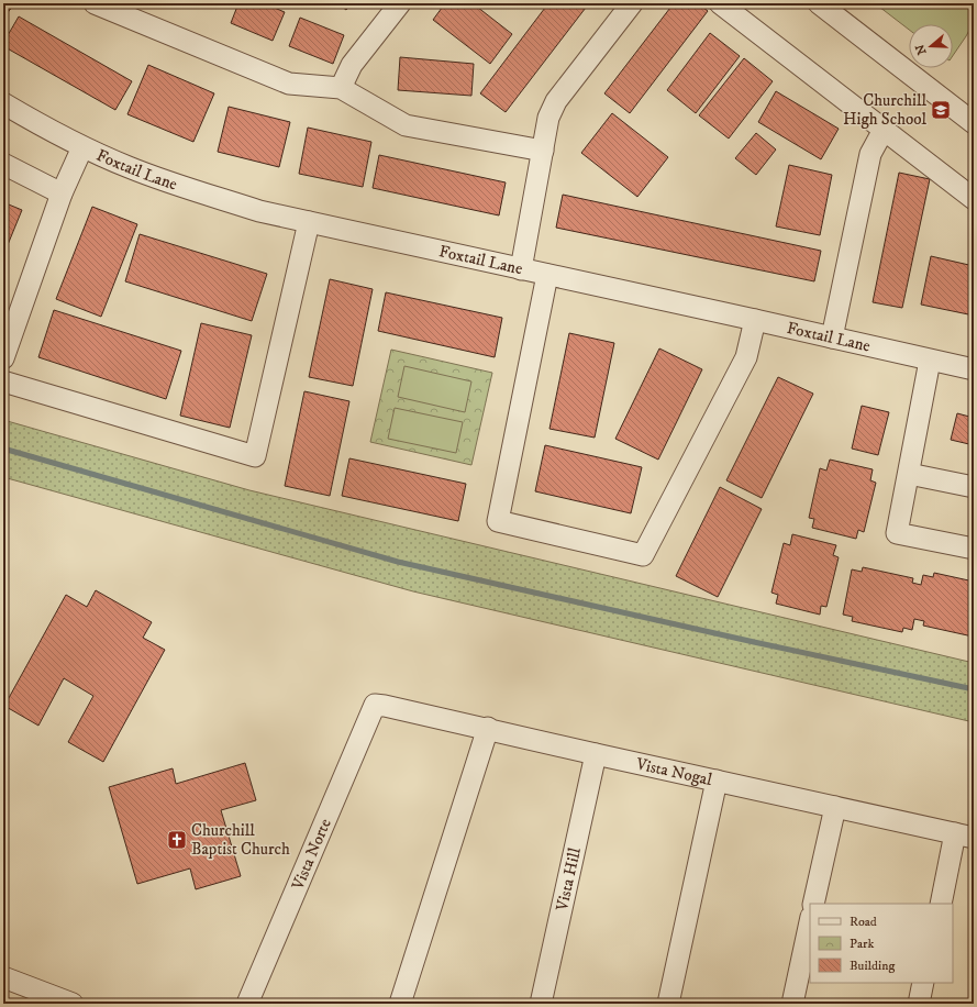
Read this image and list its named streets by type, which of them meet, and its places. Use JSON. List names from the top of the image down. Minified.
{"streets":{"street":["Foxtail Lane","Vista Nogal","Vista Norte","Vista Hill"]},"crossings":[["Vista Nogal","Vista Norte"],["Vista Nogal","Vista Hill"]],"places":{"school or university":["Churchill High School"],"church":["Churchill Baptist Church"]},"legend":["Road","Park","Building"],"north":"left"}
